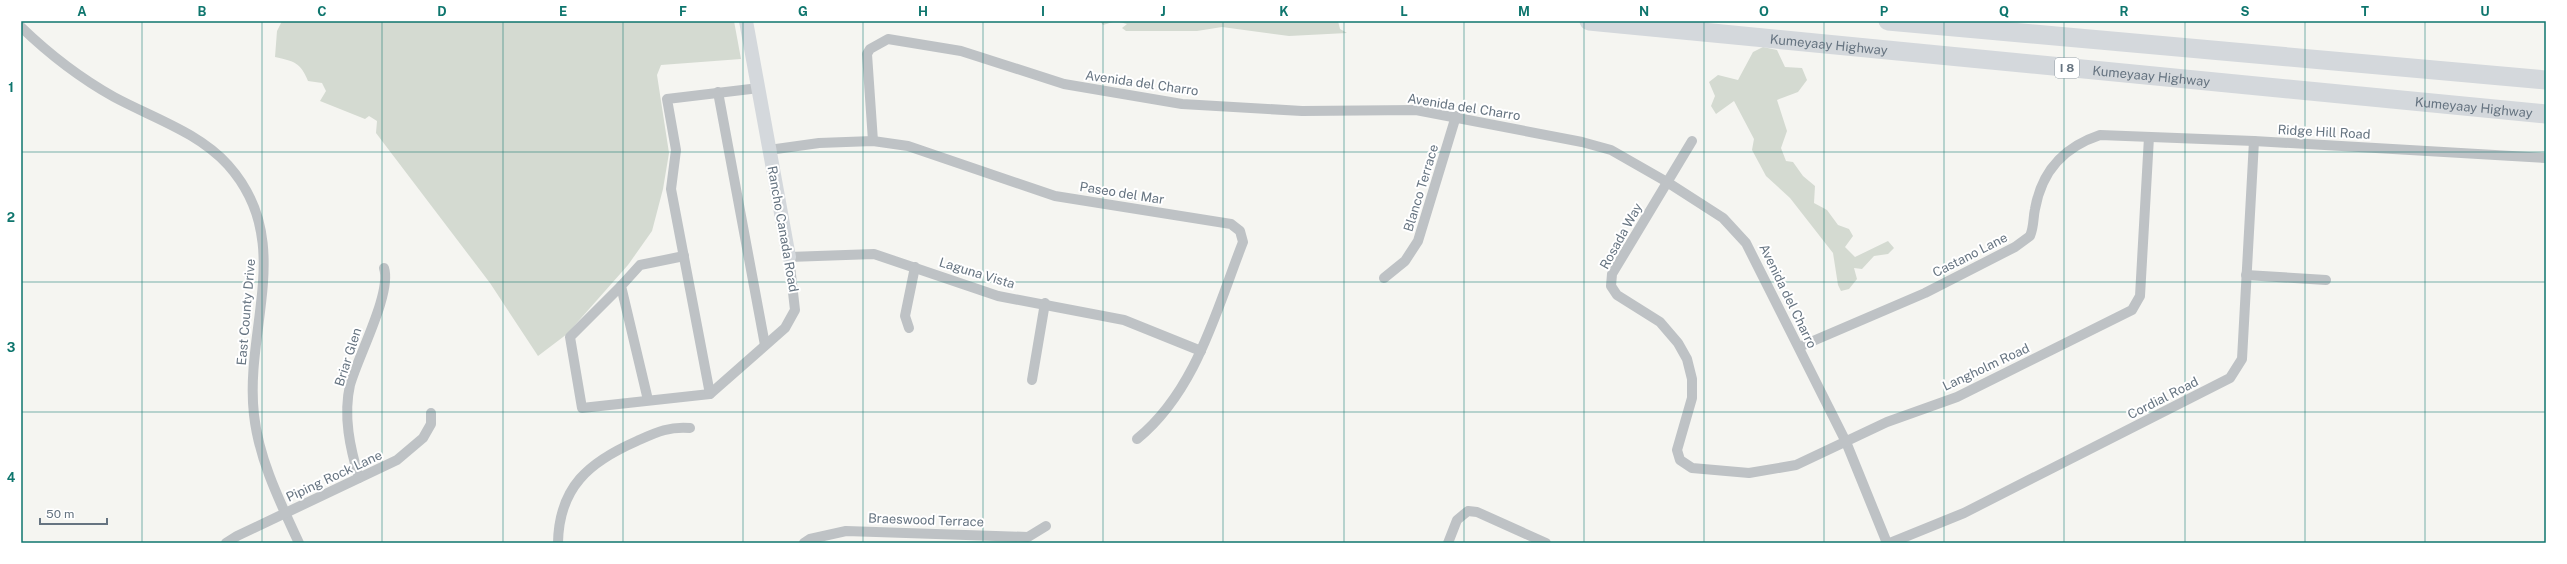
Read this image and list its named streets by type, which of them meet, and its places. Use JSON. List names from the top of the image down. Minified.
{"streets":{"highway":["Kumeyaay Highway","I 8"],"street":["Avenida del Charro","Ridge Hill Road","Blanco Terrace","Paseo del Mar","Rancho Canada Road","Rosada Way","Castano Lane","Laguna Vista","East County Drive","Briar Glen","Langholm Road","Cordial Road","Piping Rock Lane","Braeswood Terrace"]},"crossings":[["Avenida del Charro","Blanco Terrace"],["Avenida del Charro","Paseo del Mar"],["Avenida del Charro","Rosada Way"],["Avenida del Charro","Castano Lane"],["Avenida del Charro","Langholm Road"],["Ridge Hill Road","Castano Lane"],["Ridge Hill Road","Langholm Road"],["Ridge Hill Road","Cordial Road"],["Paseo del Mar","Rancho Canada Road"],["Paseo del Mar","Laguna Vista"],["Rancho Canada Road","Laguna Vista"],["Rosada Way","Langholm Road"],["East County Drive","Piping Rock Lane"],["Briar Glen","Piping Rock Lane"]],"scale_bar":"50 m","grid":{"columns":["A","B","C","D","E","F","G","H","I","J","K","L","M","N","O","P","Q","R","S","T","U"],"rows":["1","2","3","4"]}}
